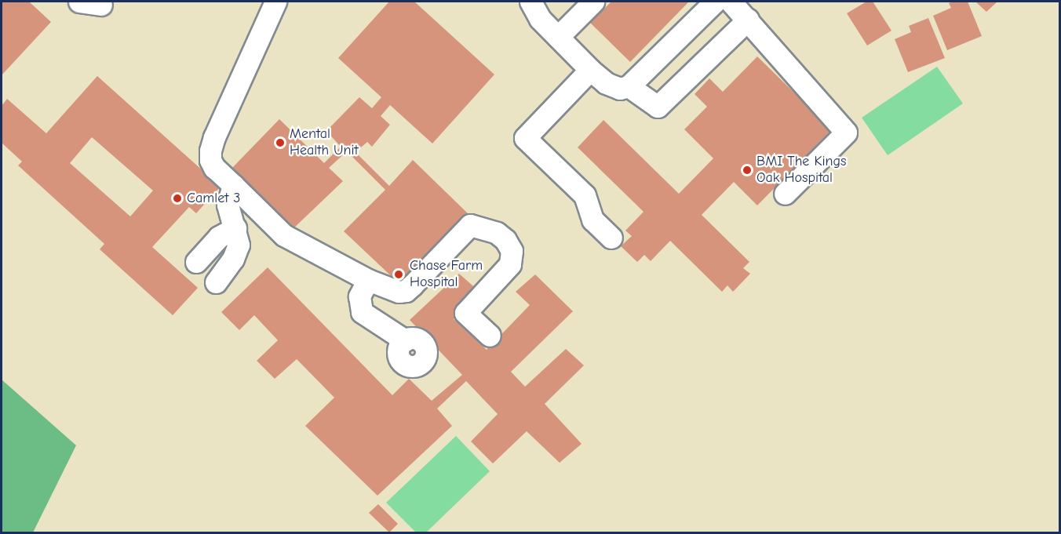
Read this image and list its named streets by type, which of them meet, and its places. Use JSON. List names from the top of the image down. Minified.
{"places":["Mental Health Unit","BMI The Kings Oak Hospital","Camlet 3","Chase Farm Hospital"]}
